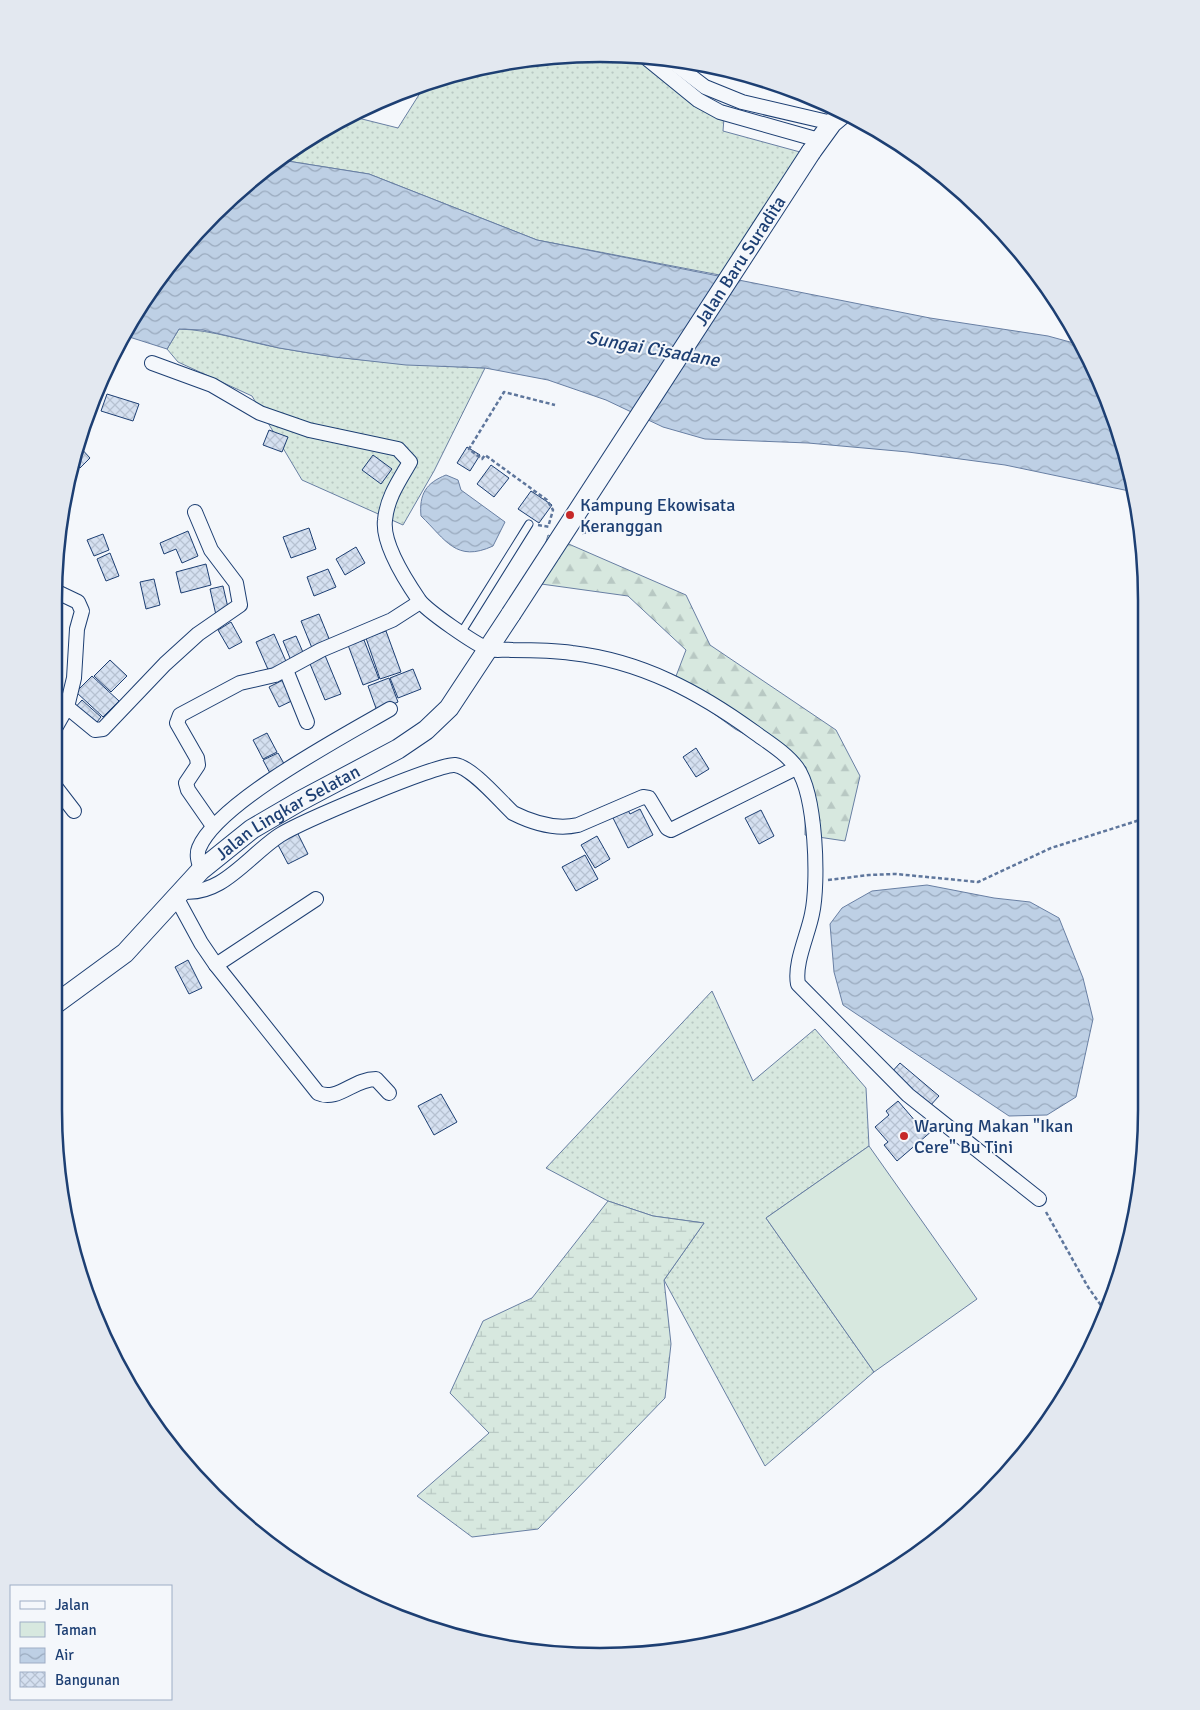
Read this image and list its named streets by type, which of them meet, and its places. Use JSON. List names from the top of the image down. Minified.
{"streets":{"main road":["Jalan Baru Suradita","Jalan Lingkar Selatan"]},"crossings":[["Jalan Baru Suradita","Jalan Lingkar Selatan"]],"water":["Sungai Cisadane"],"places":["Kampung Ekowisata Keranggan","Warung Makan \"Ikan Cere\" Bu Tini"],"legend":["Jalan","Taman","Air","Bangunan"]}
